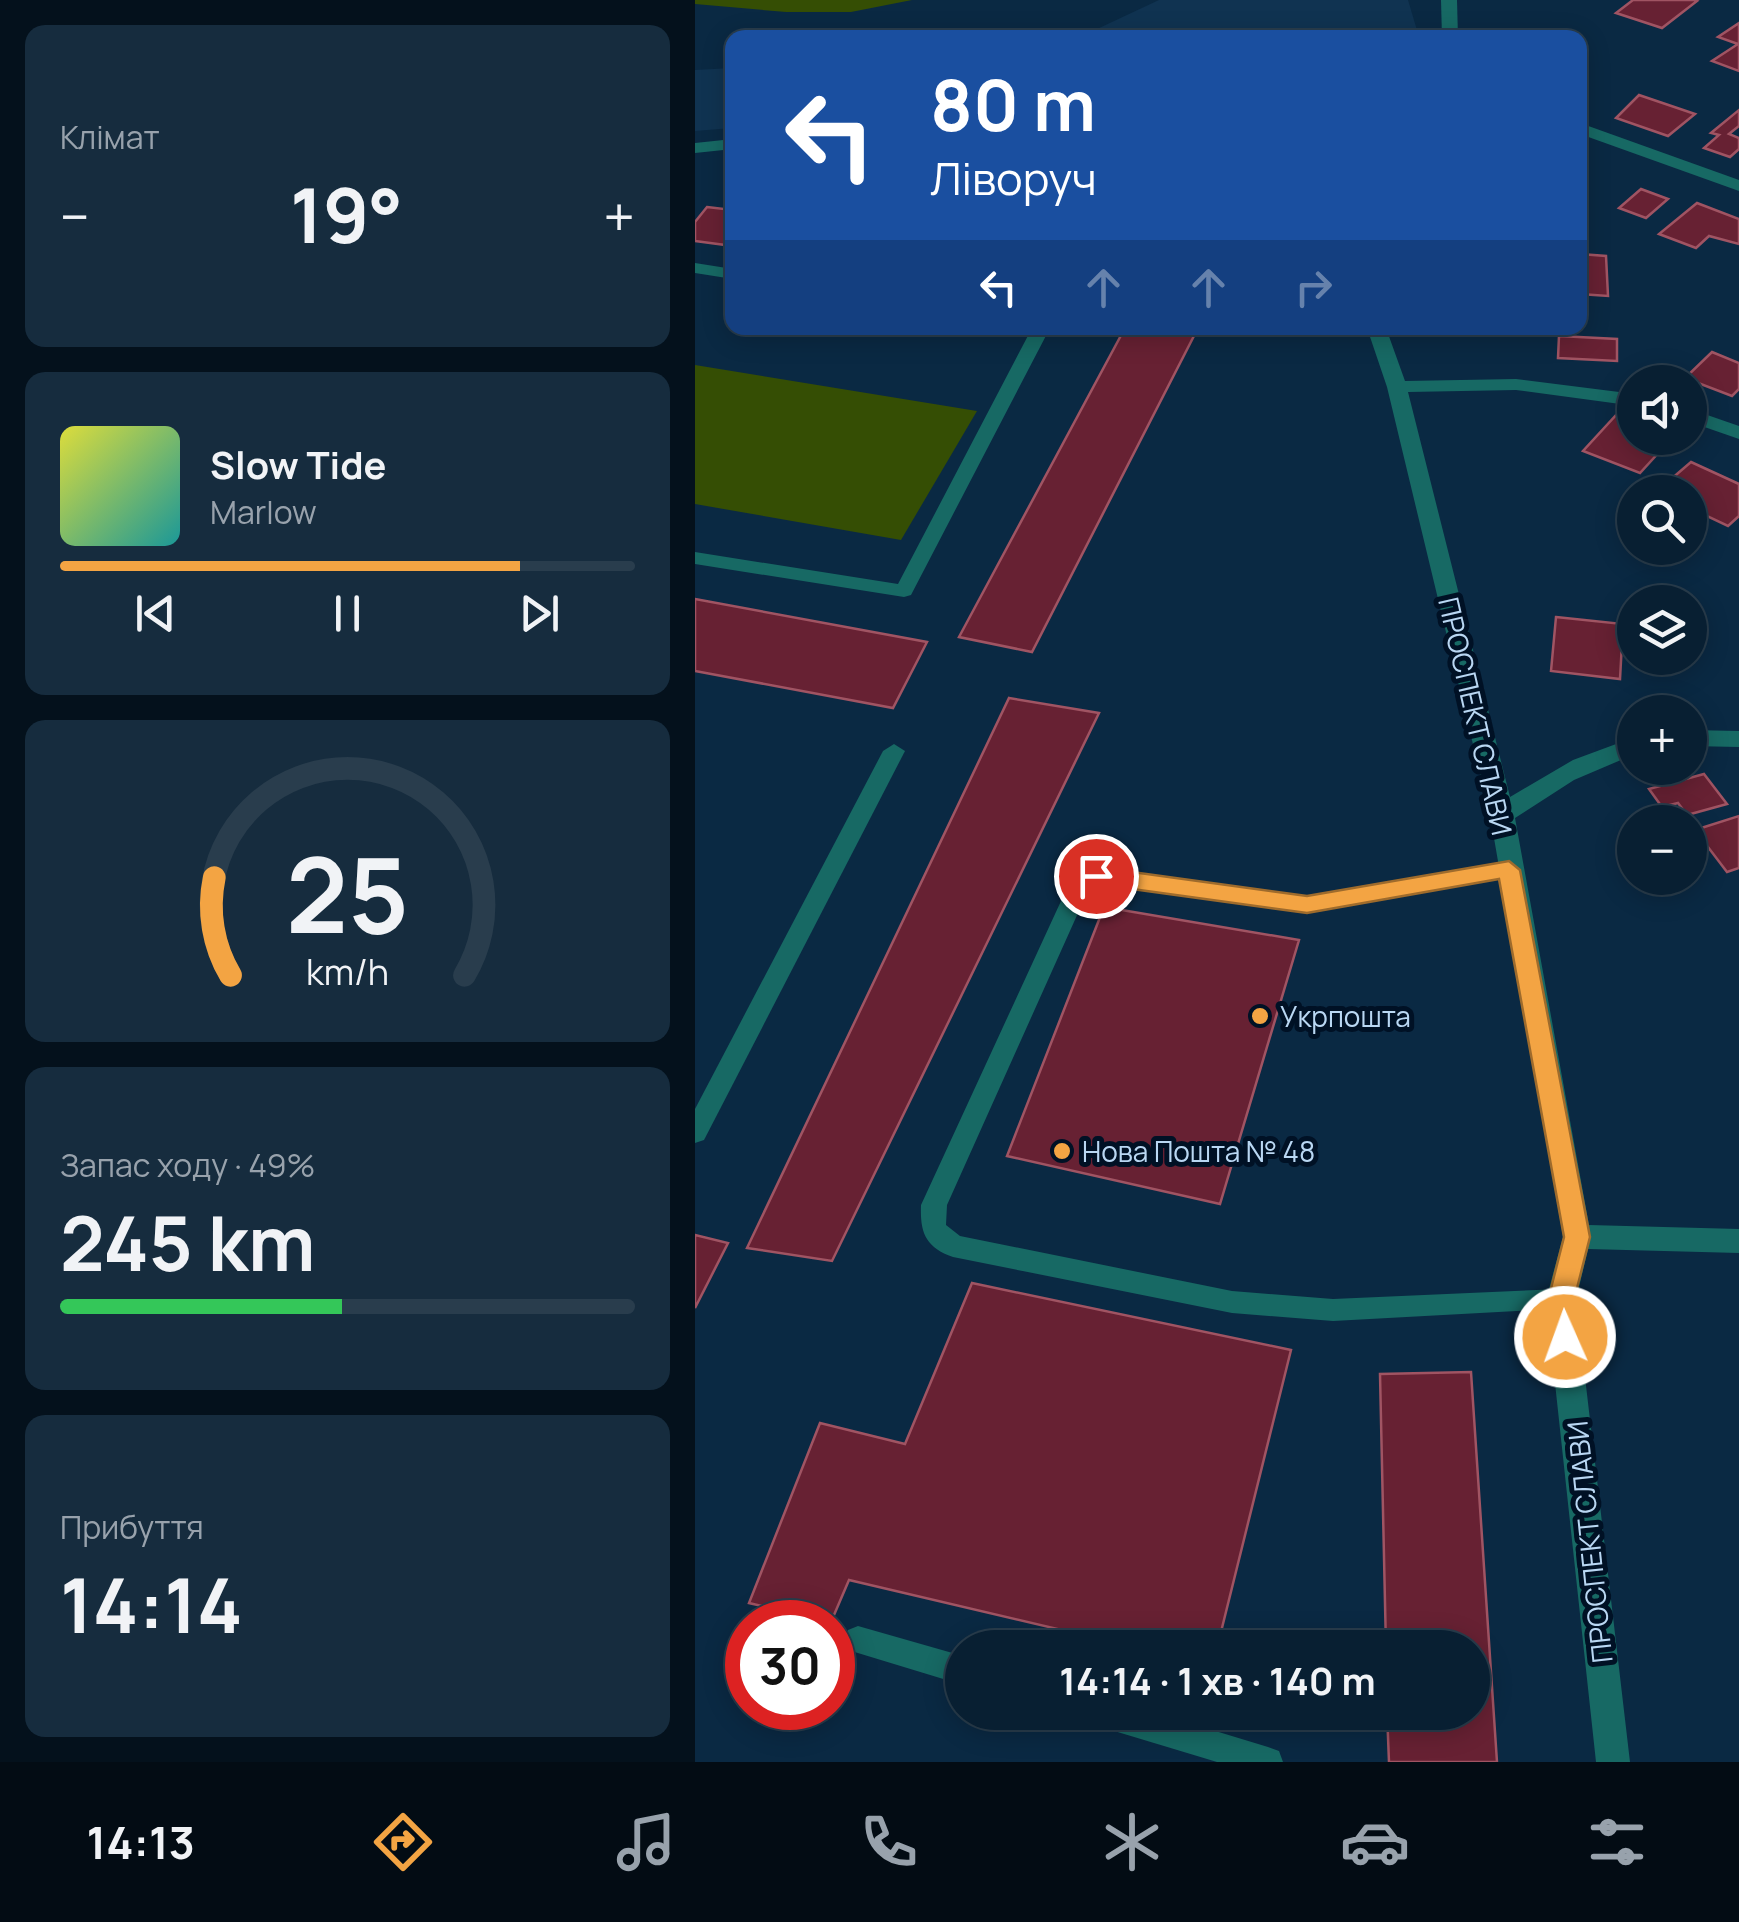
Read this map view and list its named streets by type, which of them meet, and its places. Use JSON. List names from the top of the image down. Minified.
{"streets":{"street":["ПРОСПЕКТ СЛАВИ"]},"places":["Укрпошта","Нова Пошта № 48"],"page":{"tile":["Клімат",["Запас ходу · 49%","245 km"],["Прибуття","14:14"]],"turn":["80 m","Ліворуч"],"heat":["−","19°","+"],"map_buttons":["+","−"],"song":["Slow Tide","Marlow"],"limit":"30","trip":"14:14 · 1 хв · 140 m","tabs":"14:13","gauge":["25","km/h"]}}
